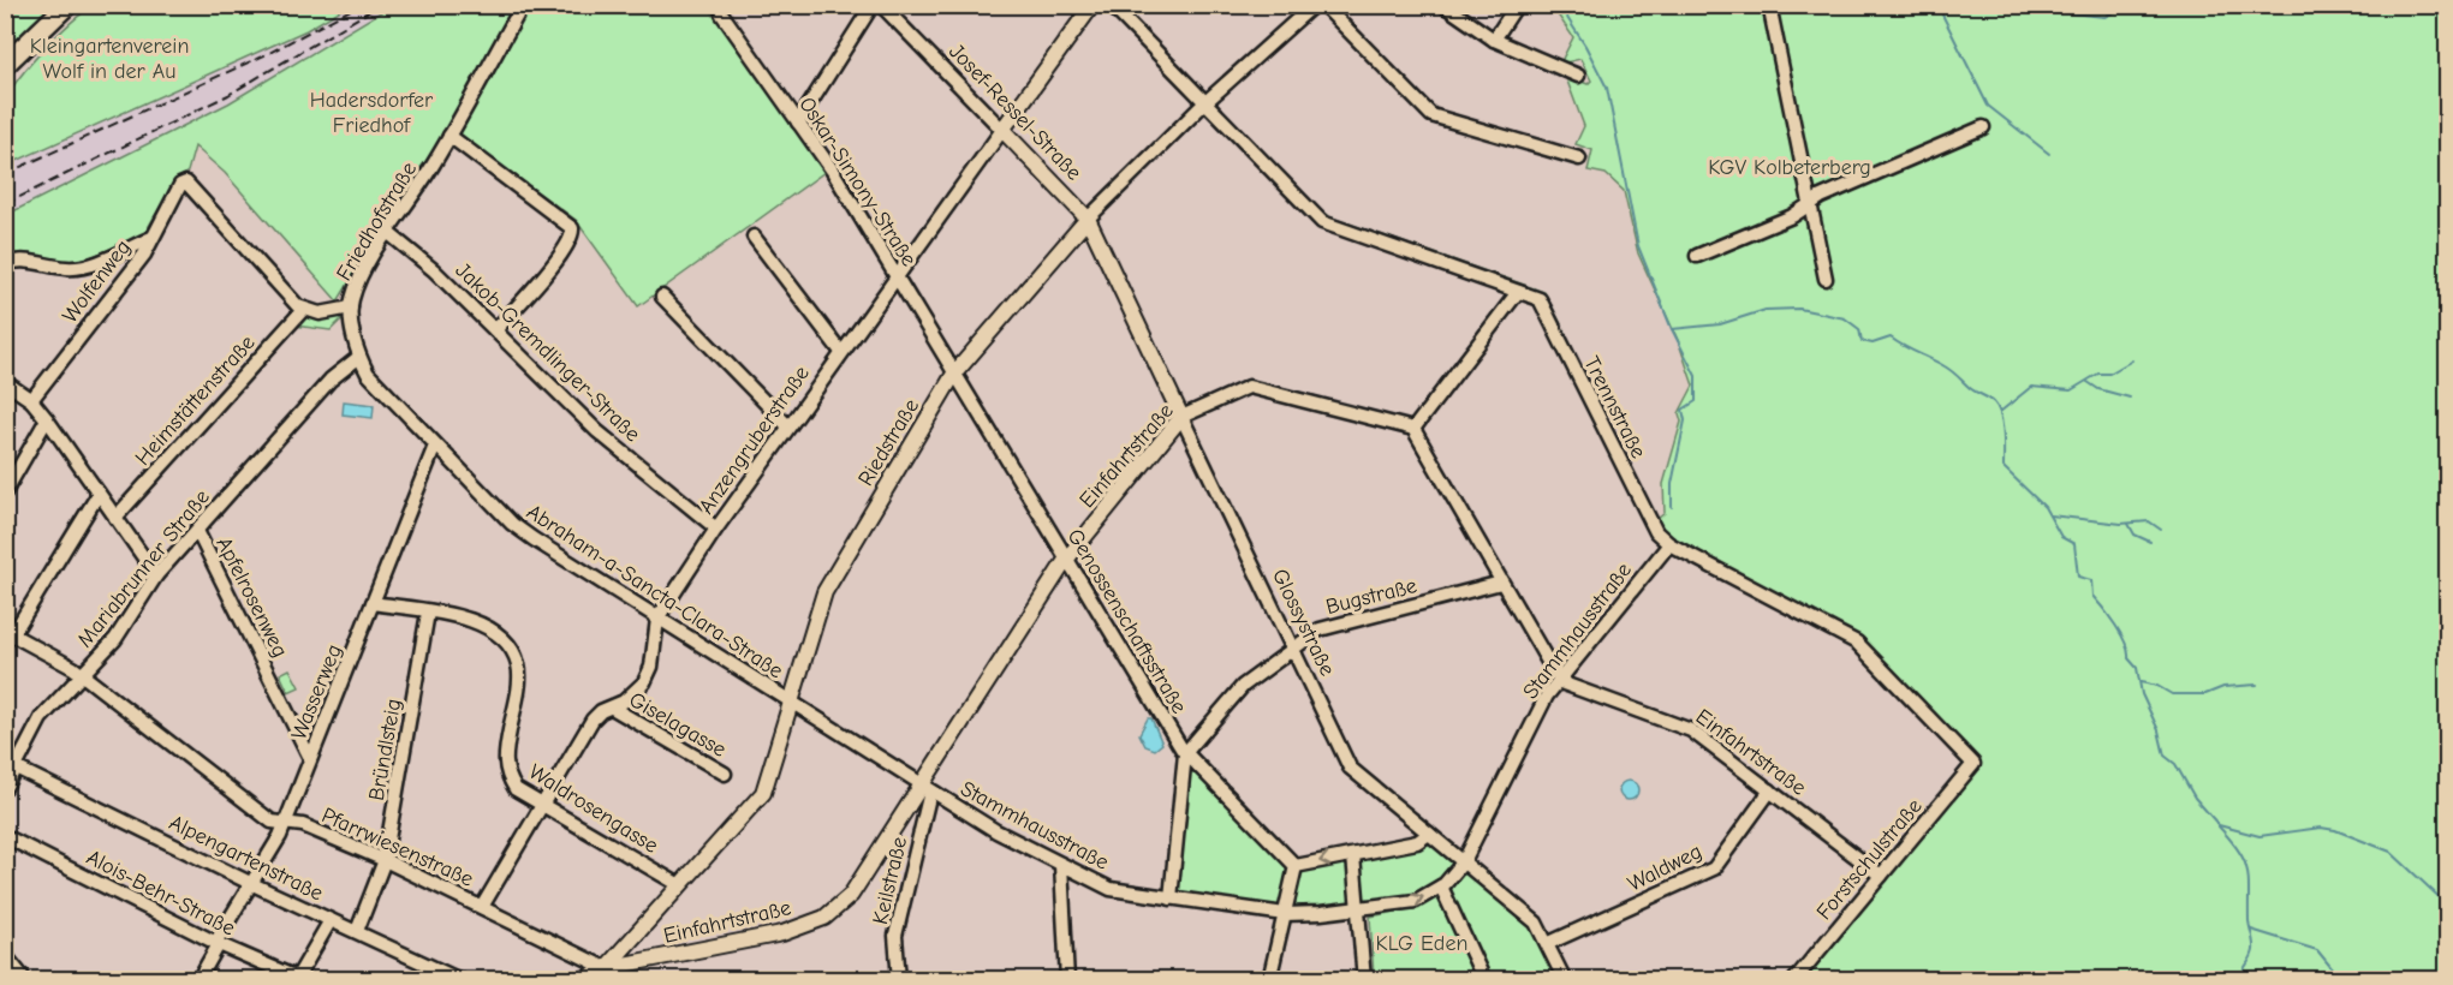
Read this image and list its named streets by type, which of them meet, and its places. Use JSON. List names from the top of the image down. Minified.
{"streets":{"street":["Josef-Ressel-Straße","Oskar-Simony-Straße","Friedhofstraße","Wolfenweg","Jakob-Gremdlinger-Straße","Heimstättenstraße","Trennstraße","Anzengruberstraße","Riedstraße","Einfahrtstraße","Mariabrunner Straße","Abraham-a-Sancta-Clara-Straße","Bugstraße","Apfelrosenweg","Genossenschaftsstraße","Glossystraße","Stammhausstraße","Wasserweg","Giselagasse","Bründlsteig","Waldrosengasse","Pfarrwiesenstraße","Alpengartenstraße","Forstschulstraße","Waldweg","Keilstraße","Alois-Behr-Straße"]},"crossings":[["Josef-Ressel-Straße","Anzengruberstraße"],["Josef-Ressel-Straße","Riedstraße"],["Josef-Ressel-Straße","Glossystraße"],["Oskar-Simony-Straße","Anzengruberstraße"],["Oskar-Simony-Straße","Riedstraße"],["Oskar-Simony-Straße","Genossenschaftsstraße"],["Friedhofstraße","Jakob-Gremdlinger-Straße"],["Friedhofstraße","Abraham-a-Sancta-Clara-Straße"],["Wolfenweg","Heimstättenstraße"],["Jakob-Gremdlinger-Straße","Anzengruberstraße"],["Trennstraße","Riedstraße"],["Trennstraße","Stammhausstraße"],["Trennstraße","Forstschulstraße"],["Anzengruberstraße","Abraham-a-Sancta-Clara-Straße"],["Anzengruberstraße","Giselagasse"],["Anzengruberstraße","Waldrosengasse"],["Anzengruberstraße","Pfarrwiesenstraße"],["Riedstraße","Einfahrtstraße"],["Riedstraße","Abraham-a-Sancta-Clara-Straße"],["Riedstraße","Genossenschaftsstraße"],["Riedstraße","Glossystraße"],["Riedstraße","Stammhausstraße"],["Riedstraße","Waldrosengasse"],["Riedstraße","Pfarrwiesenstraße"],["Einfahrtstraße","Genossenschaftsstraße"],["Einfahrtstraße","Glossystraße"],["Einfahrtstraße","Stammhausstraße"],["Einfahrtstraße","Pfarrwiesenstraße"],["Einfahrtstraße","Forstschulstraße"],["Einfahrtstraße","Waldweg"],["Einfahrtstraße","Keilstraße"],["Mariabrunner Straße","Abraham-a-Sancta-Clara-Straße"],["Mariabrunner Straße","Apfelrosenweg"],["Mariabrunner Straße","Pfarrwiesenstraße"],["Mariabrunner Straße","Alpengartenstraße"],["Abraham-a-Sancta-Clara-Straße","Stammhausstraße"],["Abraham-a-Sancta-Clara-Straße","Wasserweg"],["Bugstraße","Genossenschaftsstraße"],["Bugstraße","Glossystraße"],["Apfelrosenweg","Wasserweg"],["Glossystraße","Stammhausstraße"],["Glossystraße","Waldweg"],["Stammhausstraße","Keilstraße"],["Wasserweg","Waldrosengasse"],["Wasserweg","Pfarrwiesenstraße"],["Wasserweg","Alpengartenstraße"],["Wasserweg","Alois-Behr-Straße"],["Bründlsteig","Waldrosengasse"],["Bründlsteig","Pfarrwiesenstraße"],["Bründlsteig","Alpengartenstraße"]],"parks":["Kleingartenverein Wolf in der Au","Hadersdorfer Friedhof","KGV Kolbeterberg","KLG Eden"]}
